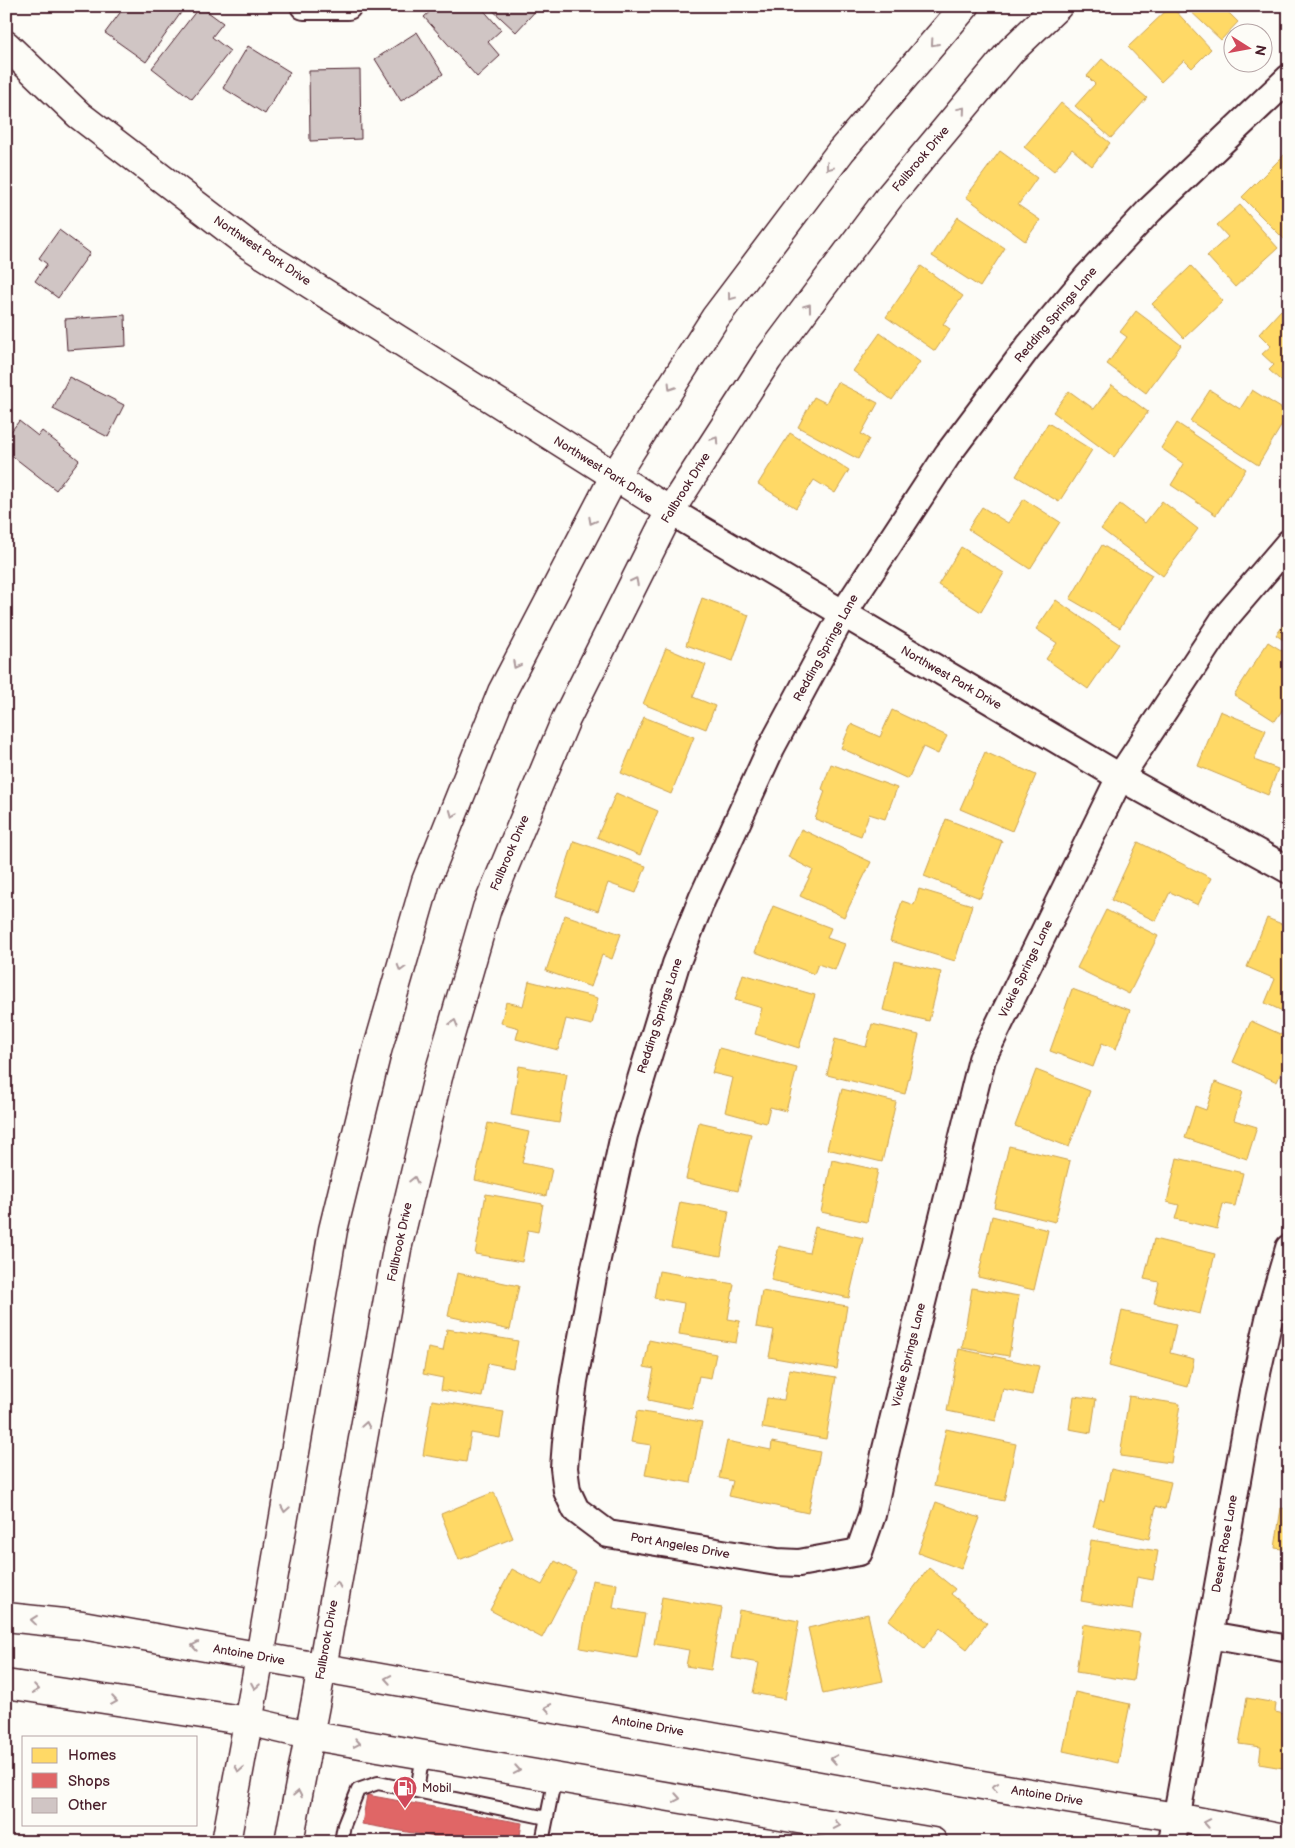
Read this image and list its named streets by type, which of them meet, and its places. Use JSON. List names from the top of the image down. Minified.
{"streets":{"main road":["Fallbrook Drive","Northwest Park Drive","Antoine Drive"],"street":["Redding Springs Lane","Vickie Springs Lane","Desert Rose Lane","Port Angeles Drive"]},"crossings":[["Fallbrook Drive","Northwest Park Drive"],["Fallbrook Drive","Antoine Drive"],["Northwest Park Drive","Redding Springs Lane"],["Northwest Park Drive","Vickie Springs Lane"],["Redding Springs Lane","Port Angeles Drive"],["Vickie Springs Lane","Port Angeles Drive"],["Desert Rose Lane","Antoine Drive"]],"places":{"fuel station":["Mobil"]},"legend":["Homes","Shops","Other"],"north":"right"}
